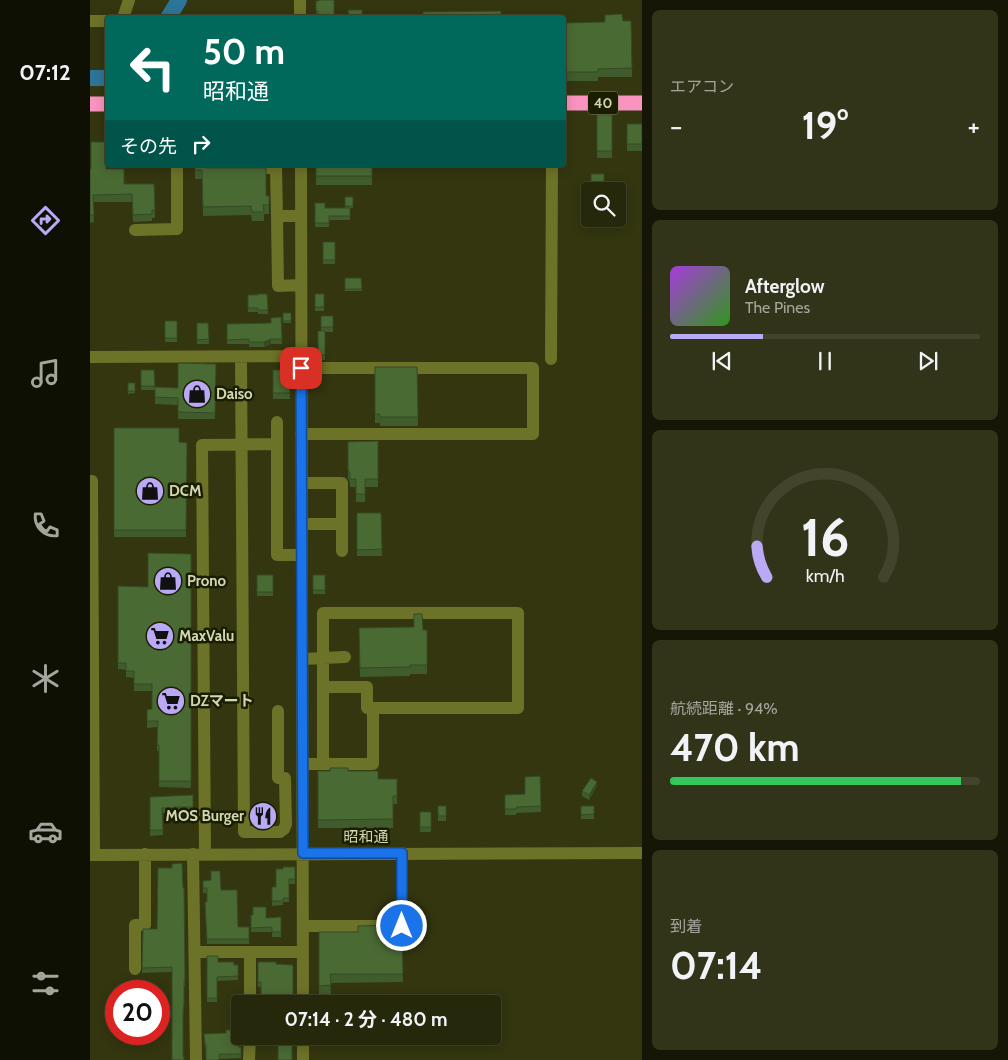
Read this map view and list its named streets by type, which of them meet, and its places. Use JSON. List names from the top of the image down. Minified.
{"streets":{"highway":["40"],"street":["昭和通"]},"places":{"shop":["Daiso","DCM","Prono"],"supermarket":["MaxValu","DZマート"],"restaurant":["MOS Burger"]},"page":{"tabs":"07:12","tile":["エアコン",["航続距離 · 94%","470 km"],["到着","07:14"]],"turn":["50 m","昭和通"],"heat":["−","19°","+"],"then":"その先","song":["Afterglow","The Pines"],"limit":"20","trip":"07:14 · 2 分 · 480 m","gauge":["16","km/h"]}}
